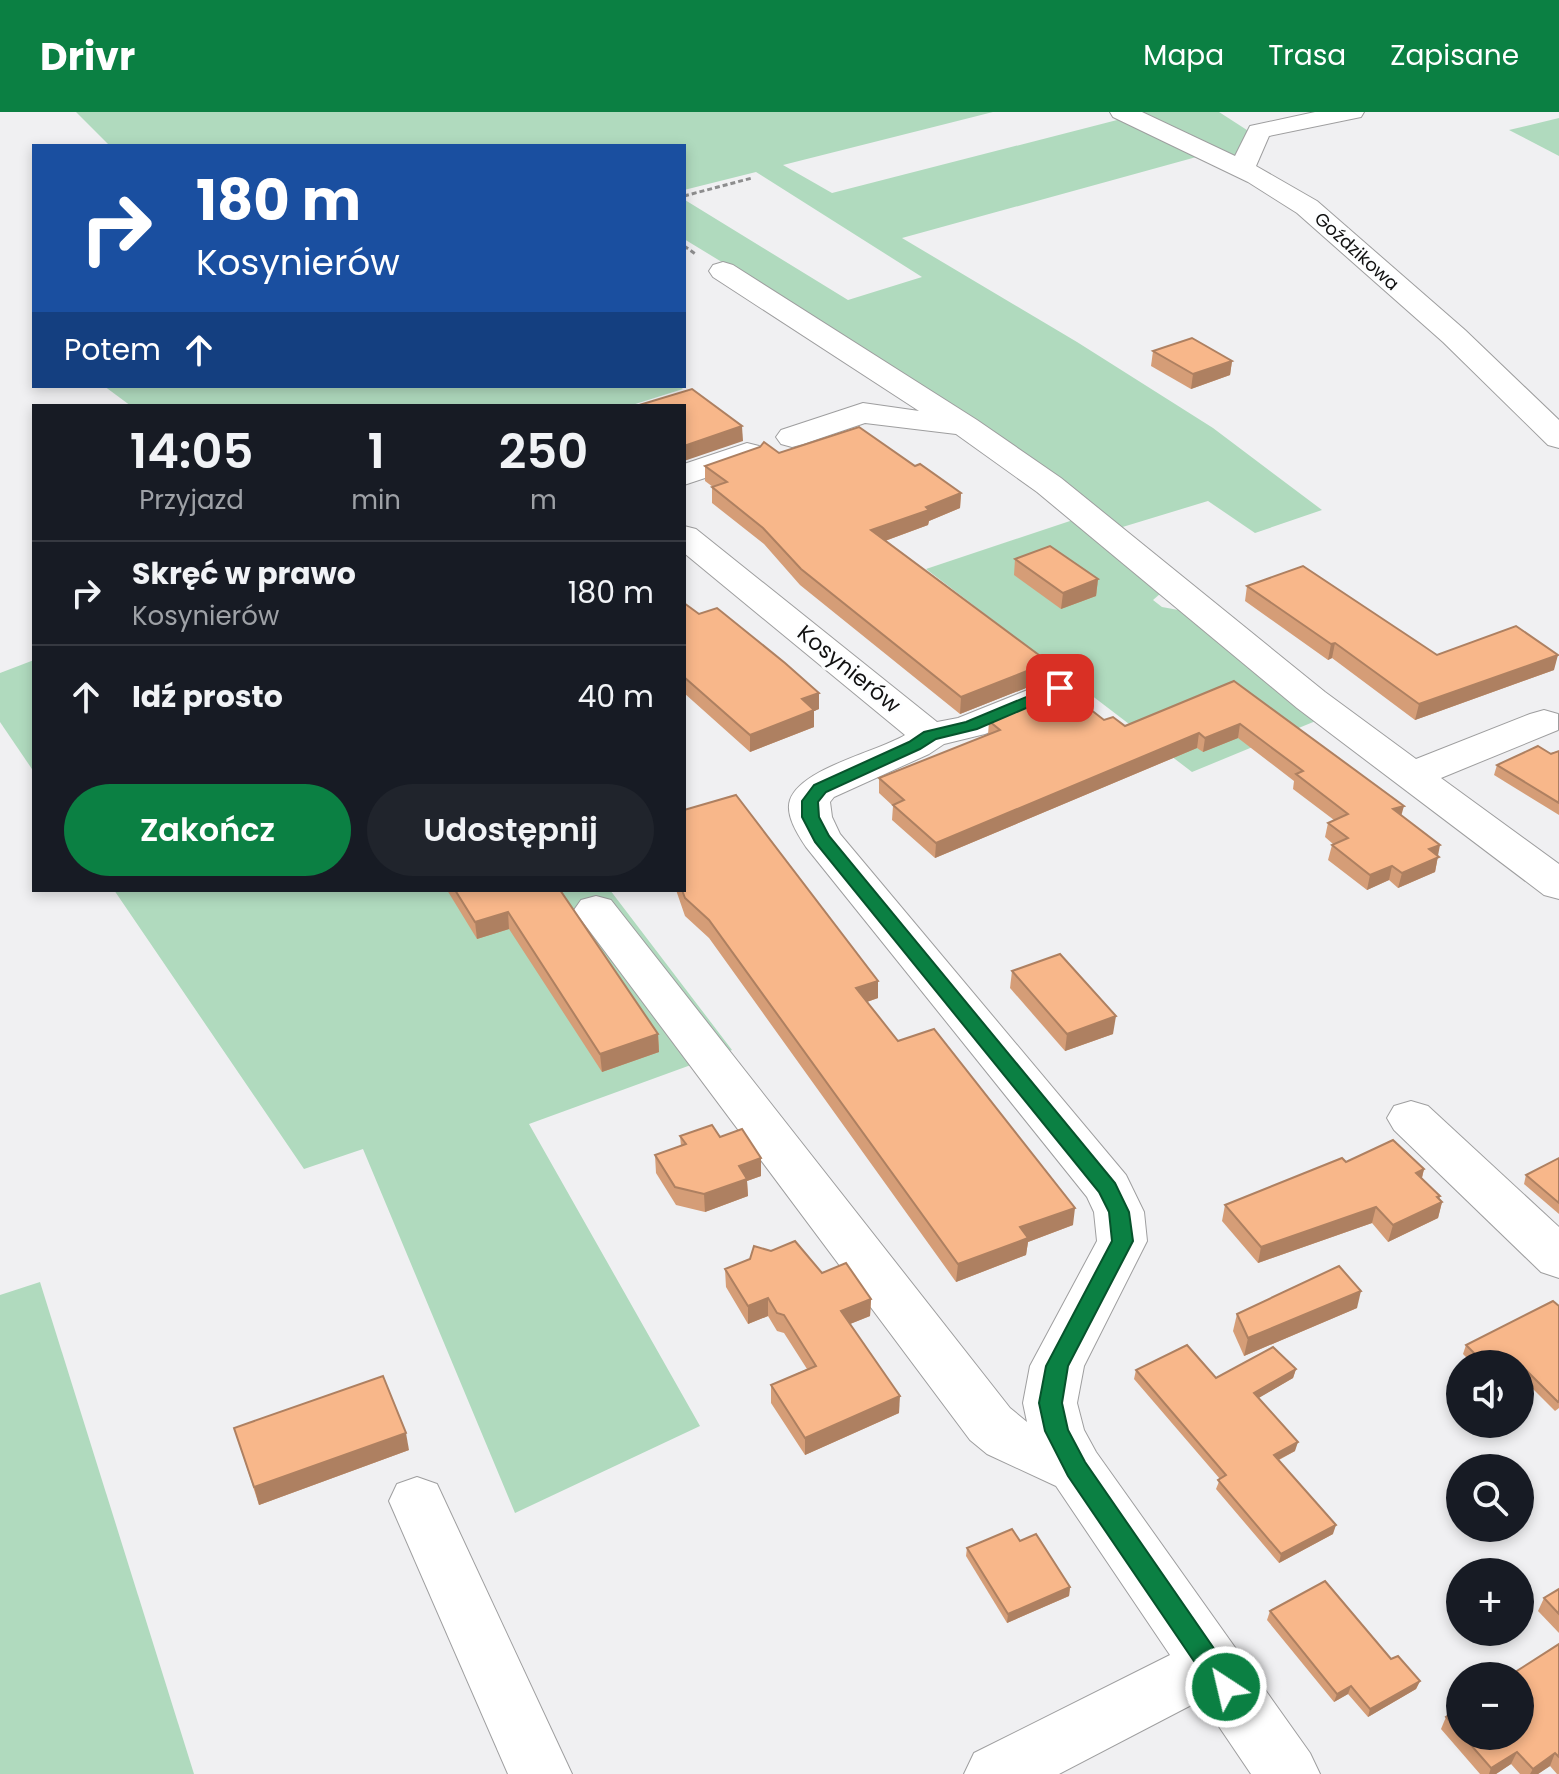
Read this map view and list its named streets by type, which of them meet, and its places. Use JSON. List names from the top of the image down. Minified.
{"streets":{"street":["Goździkowa","Kosynierów"]},"page":{"header":"Drivr","nav":["Mapa","Trasa","Zapisane"],"turn":["180 m","Kosynierów"],"then":"Potem","eta":["14:05","Przyjazd","1","min","250","m"],"list":[{"name":"Skręć w prawo","note":"Kosynierów","value":"180 m"},{"name":"Idź prosto","value":"40 m"}],"buttons":["Zakończ","Udostępnij"],"map_buttons":["+","−"]}}
